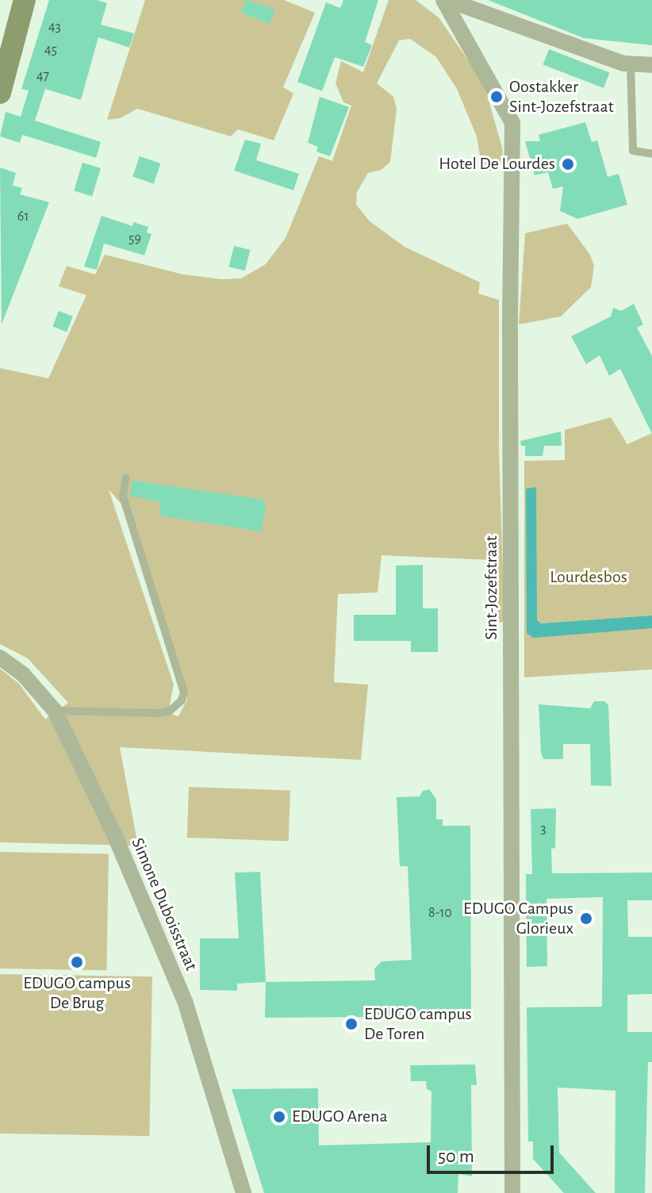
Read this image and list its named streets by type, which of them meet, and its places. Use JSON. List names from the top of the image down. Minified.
{"streets":{"street":["Sint-Jozefstraat","Simone Duboisstraat"]},"parks":["Lourdesbos"],"places":["Oostakker Sint-Jozefstraat","Hotel De Lourdes","EDUGO Campus Glorieux","EDUGO campus De Brug","EDUGO campus De Toren","EDUGO Arena"],"house_numbers":["43","45","47","61","59","3","8-10"],"scale_bar":"50 m"}
